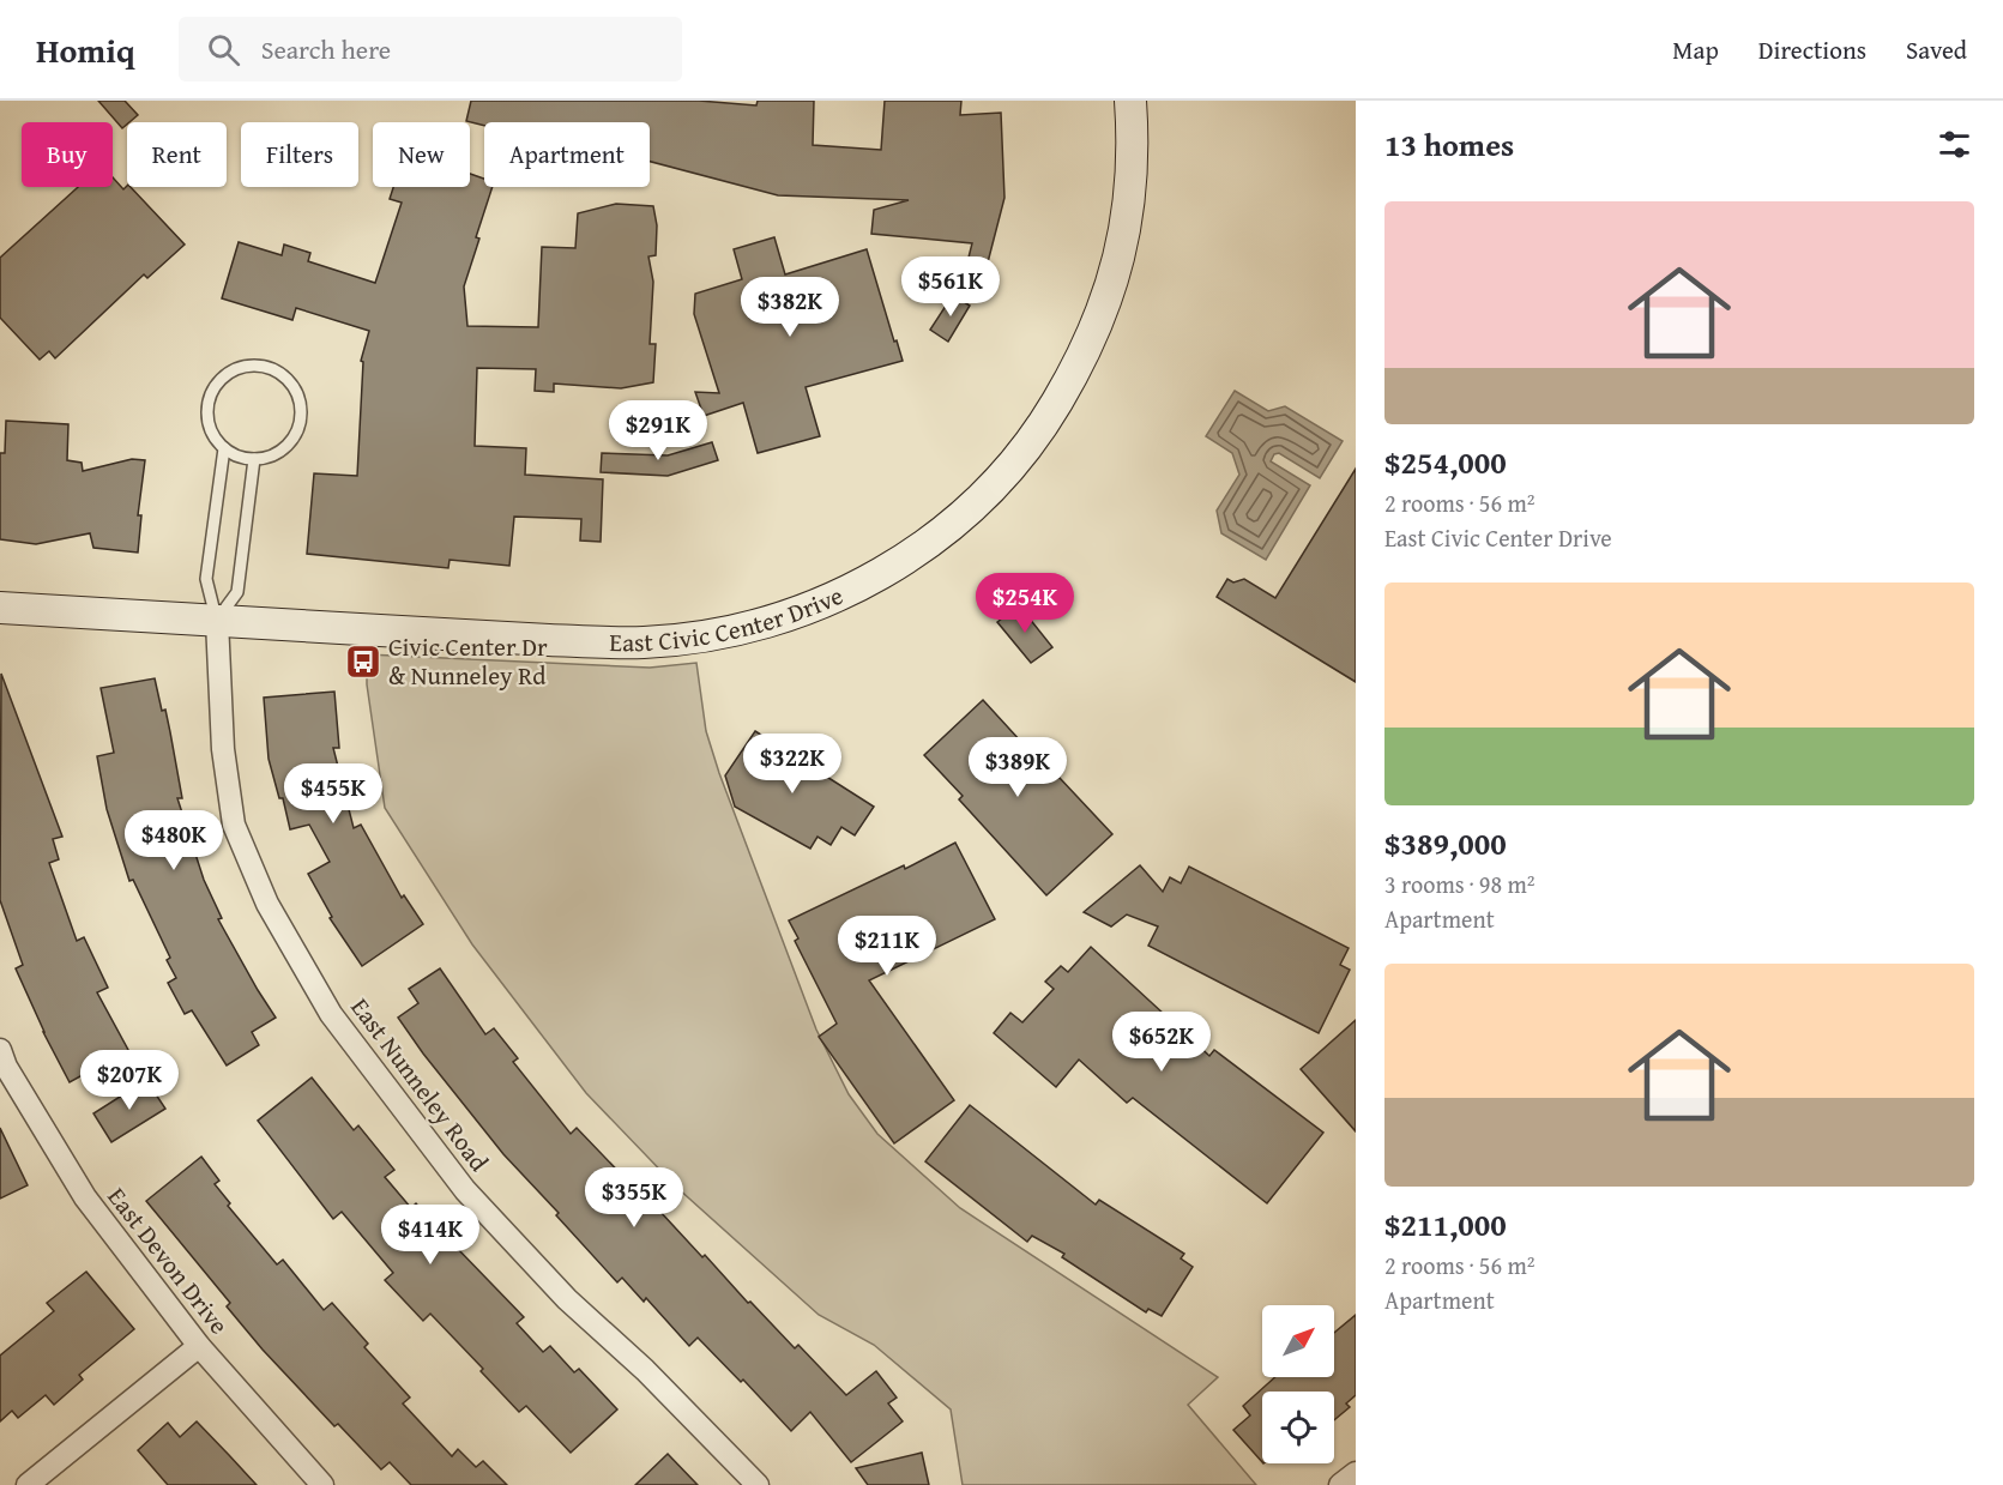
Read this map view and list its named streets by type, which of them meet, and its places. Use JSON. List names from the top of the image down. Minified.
{"streets":{"street":["East Civic Center Drive","East Nunneley Road","East Devon Drive"]},"crossings":[["East Civic Center Drive","East Nunneley Road"]],"places":{"bus stop":["Civic Center Dr & Nunneley Rd"]},"north":"top right","page":{"header":"Homiq","search":"Search here","nav":["Map","Directions","Saved"],"heading":"13 homes","chip":["Buy","Rent","Filters","New","Apartment"],"list":[{"name":"$254,000","note":"2 rooms · 56 m² · East Civic Center Drive"},{"name":"$389,000","note":"3 rooms · 98 m² · Apartment"},{"name":"$211,000","note":"2 rooms · 56 m² · Apartment"}],"price":["$561K","$382K","$291K","$254K","$322K","$389K","$455K","$480K","$211K","$652K","$207K","$355K","$414K"]}}
